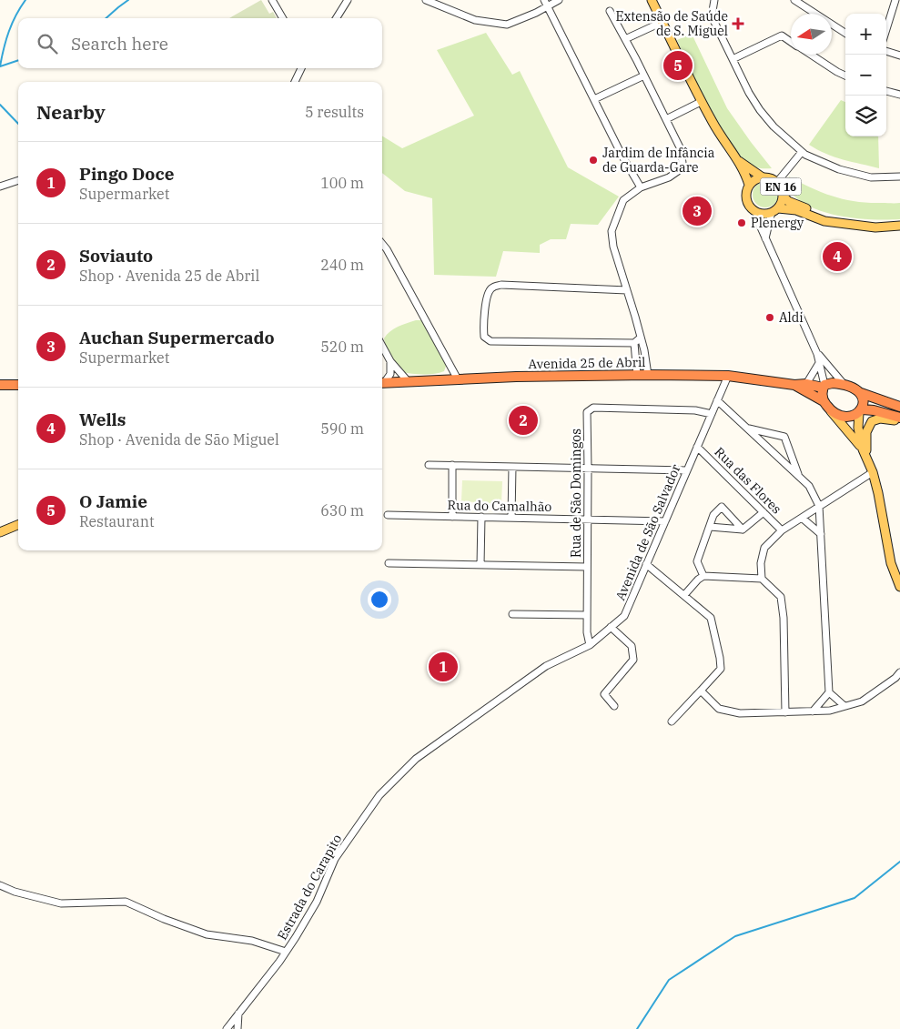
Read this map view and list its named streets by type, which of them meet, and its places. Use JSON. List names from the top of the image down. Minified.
{"streets":{"highway":["Avenida 25 de Abril"],"main road":["EN 16"],"street":["Rua das Flores","Rua de São Domingos","Rua do Camalhão","Avenida de São Salvador","Estrada do Carapito"]},"crossings":[["Avenida 25 de Abril","Avenida de São Salvador"],["Rua das Flores","Avenida de São Salvador"],["Rua de São Domingos","Rua do Camalhão"],["Rua de São Domingos","Avenida de São Salvador"],["Rua do Camalhão","Avenida de São Salvador"],["Avenida de São Salvador","Estrada do Carapito"]],"places":{"health":["Extensão de Saúde de S. Miguel"],"other":["Jardim de Infância de Guarda-Gare","Plenergy","Aldi"]},"north":"left","page":{"map_buttons":["+","−"],"search":"Search here","pins":["5","3","4","2","1"],"heading":["Nearby","5 results"],"list":[{"mark":"1","name":"Pingo Doce","note":"Supermarket","value":"100 m"},{"mark":"2","name":"Soviauto","note":"Shop · Avenida 25 de Abril","value":"240 m"},{"mark":"3","name":"Auchan Supermercado","note":"Supermarket","value":"520 m"},{"mark":"4","name":"Wells","note":"Shop · Avenida de São Miguel","value":"590 m"},{"mark":"5","name":"O Jamie","note":"Restaurant","value":"630 m"}]}}
